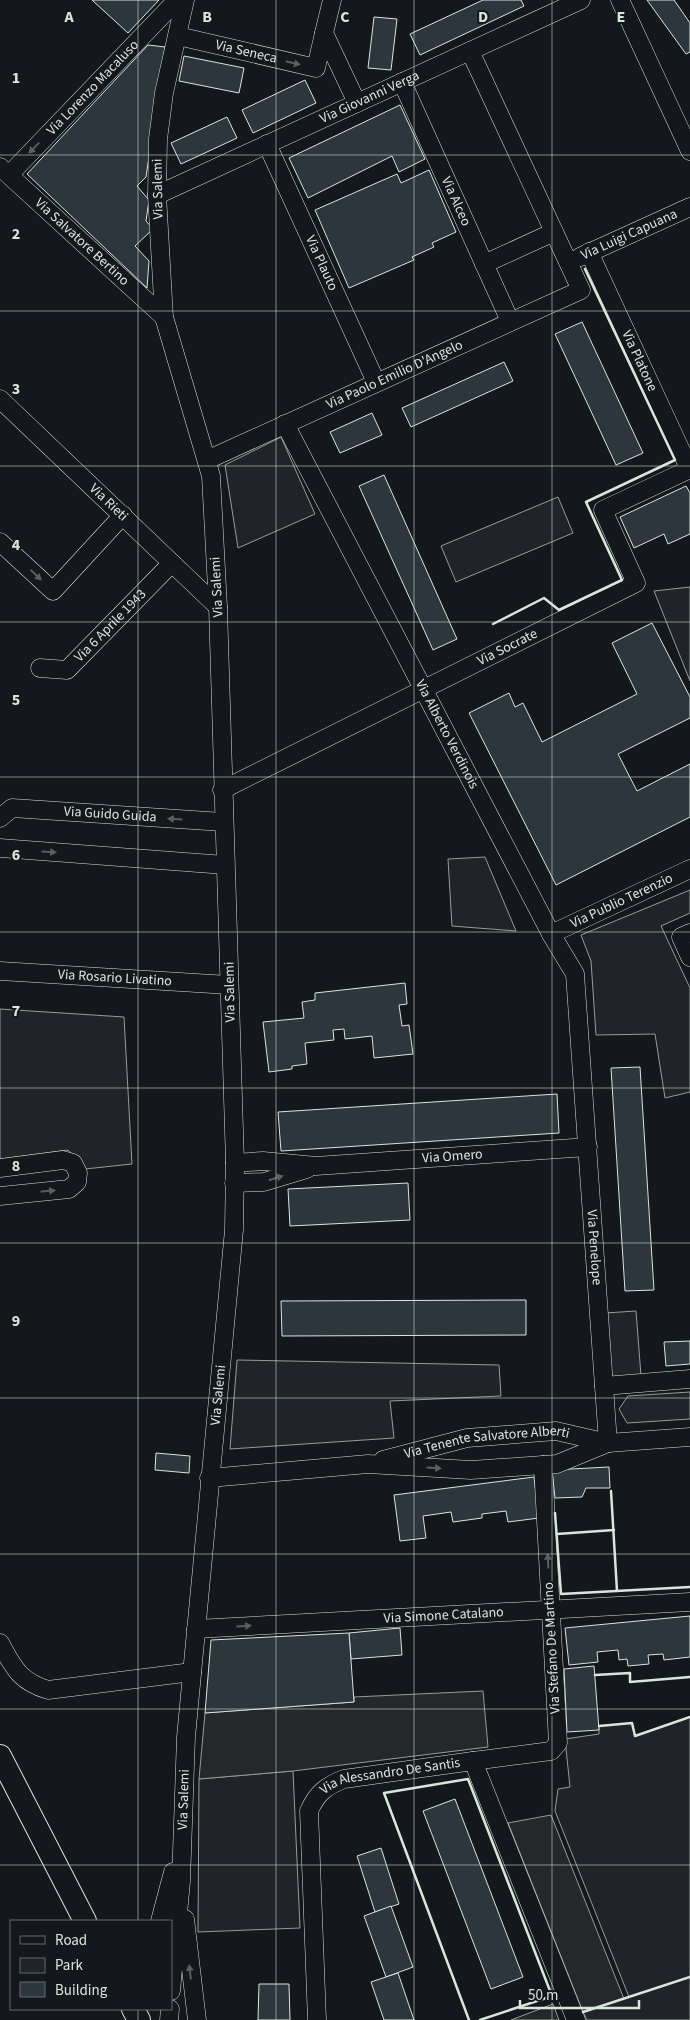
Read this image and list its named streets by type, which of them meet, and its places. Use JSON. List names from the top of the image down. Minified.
{"streets":{"street":["Via Seneca","Via Lorenzo Macaluso","Via Giovanni Verga","Via Salemi","Via Alceo","Via Luigi Capuana","Via Salvatore Bertino","Via Plauto","Via Platone","Via Paolo Emilio D'Angelo","Via Rieti","Via 6 Aprile 1943","Via Socrate","Via Alberto Verdinois","Via Guido Guida","Via Publio Terenzio","Via Rosario Livatino","Via Omero","Via Penelope","Via Tenente Salvatore Alberti","Via Simone Catalano","Via Stefano De Martino","Via Alessandro De Santis"]},"crossings":[["Via Seneca","Via Salemi"],["Via Lorenzo Macaluso","Via Salvatore Bertino"],["Via Giovanni Verga","Via Salemi"],["Via Giovanni Verga","Via Alceo"],["Via Giovanni Verga","Via Plauto"],["Via Salemi","Via Salvatore Bertino"],["Via Salemi","Via Paolo Emilio D'Angelo"],["Via Salemi","Via Rieti"],["Via Salemi","Via Socrate"],["Via Salemi","Via Guido Guida"],["Via Salemi","Via Rosario Livatino"],["Via Salemi","Via Tenente Salvatore Alberti"],["Via Salemi","Via Simone Catalano"],["Via Alceo","Via Paolo Emilio D'Angelo"],["Via Luigi Capuana","Via Platone"],["Via Luigi Capuana","Via Paolo Emilio D'Angelo"],["Via Plauto","Via Paolo Emilio D'Angelo"],["Via Platone","Via Socrate"],["Via Paolo Emilio D'Angelo","Via Alberto Verdinois"],["Via Rieti","Via 6 Aprile 1943"],["Via Socrate","Via Alberto Verdinois"],["Via Alberto Verdinois","Via Publio Terenzio"],["Via Alberto Verdinois","Via Penelope"],["Via Omero","Via Penelope"],["Via Penelope","Via Tenente Salvatore Alberti"],["Via Tenente Salvatore Alberti","Via Stefano De Martino"],["Via Simone Catalano","Via Stefano De Martino"],["Via Stefano De Martino","Via Alessandro De Santis"]],"one_way":["Via Seneca","Via Lorenzo Macaluso","Via Simone Catalano","Via Stefano De Martino"],"legend":["Road","Park","Building"],"scale_bar":"50 m","grid":{"columns":["A","B","C","D","E"],"rows":["1","2","3","4","5","6","7","8","9"]}}
